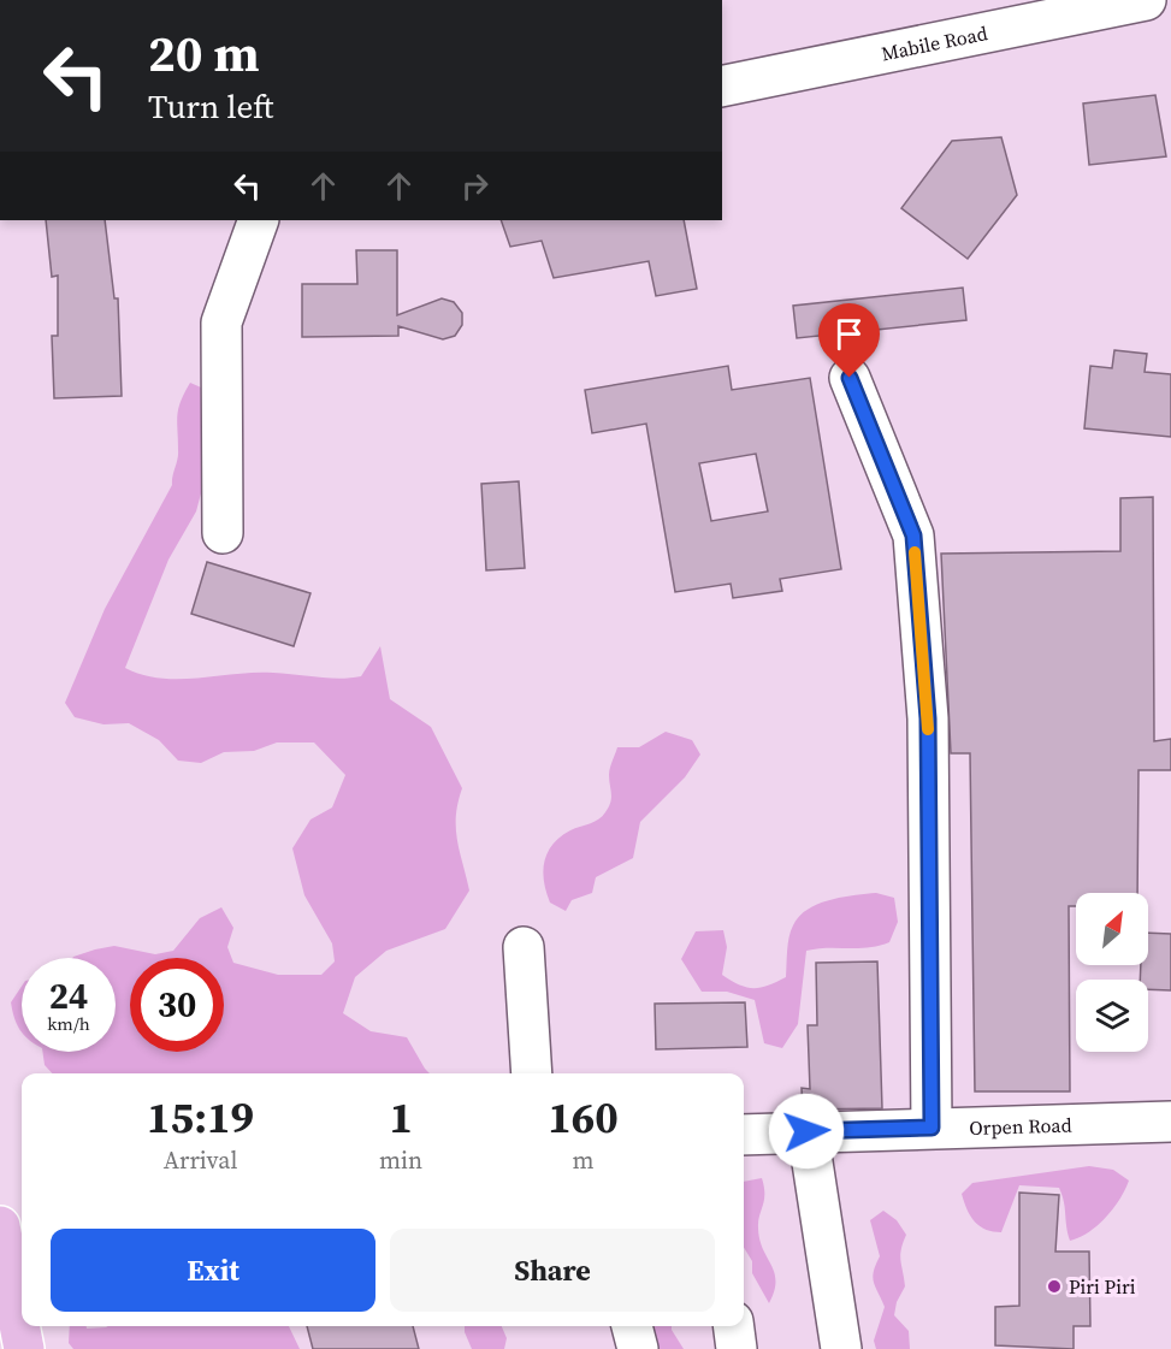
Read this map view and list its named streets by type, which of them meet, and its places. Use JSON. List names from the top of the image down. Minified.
{"streets":{"street":["Mabile Road","Orpen Road"]},"places":["Piri Piri"],"north":"top right","page":{"turn":["20 m","Turn left"],"speed":"24 km/h","limit":"30","eta":["15:19","Arrival","1","min","160","m"],"buttons":["Exit","Share"]}}
